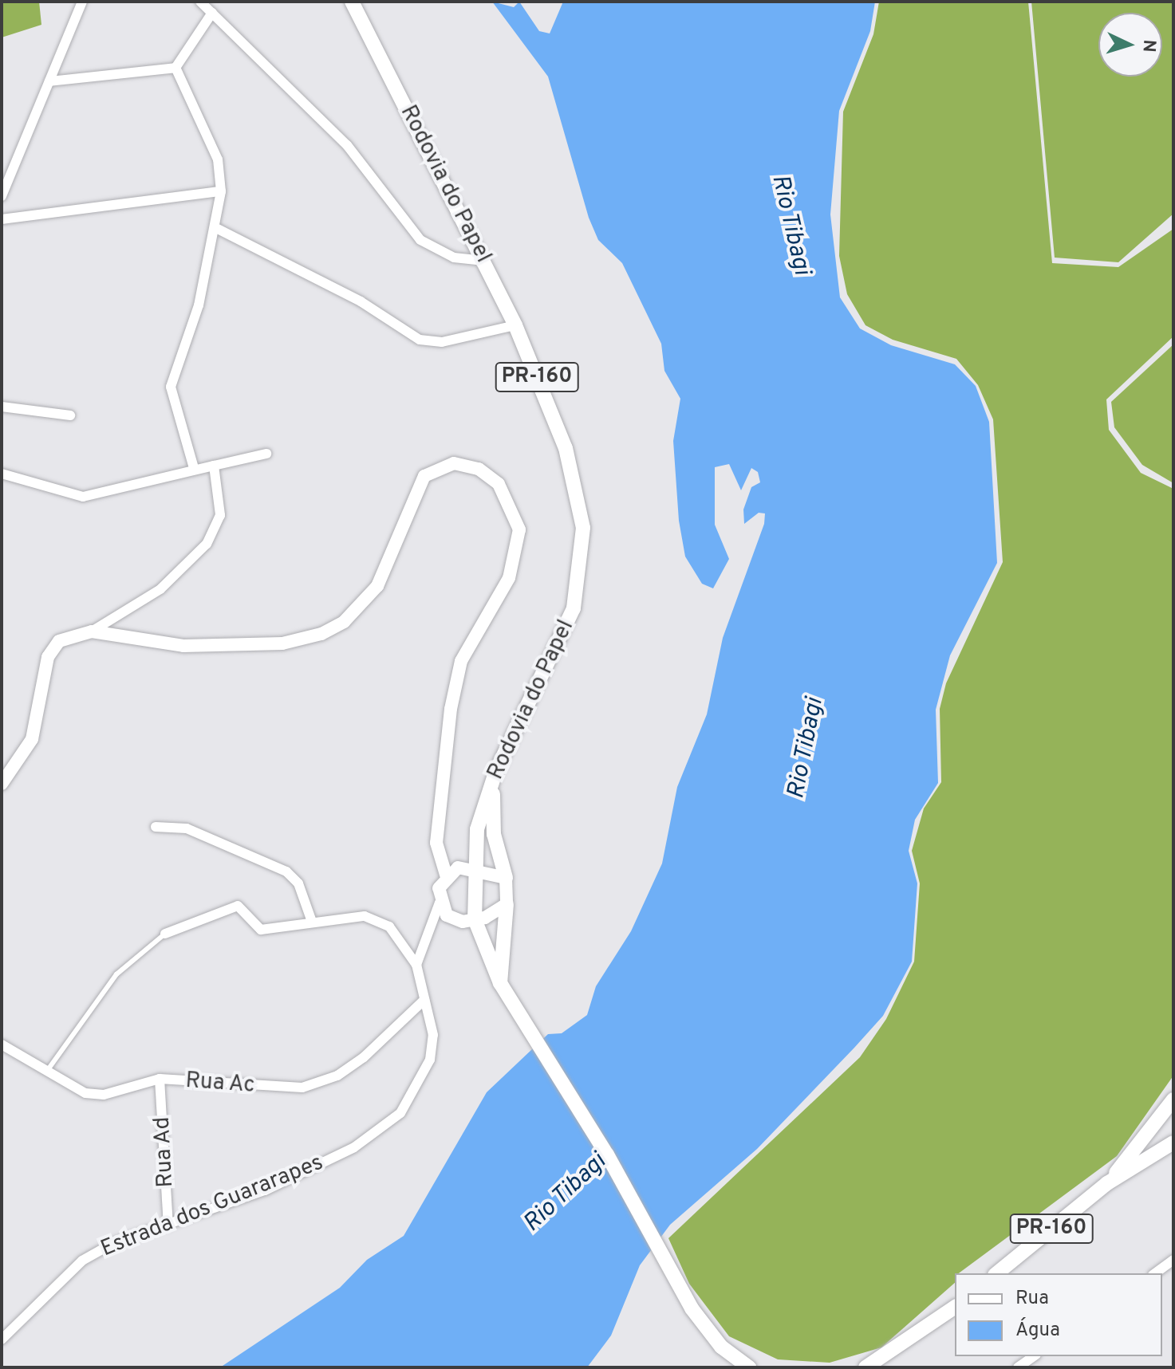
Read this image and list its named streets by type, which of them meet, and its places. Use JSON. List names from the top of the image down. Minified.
{"streets":{"main road":["Rodovia do Papel","PR-160"],"street":["Rua Ac","Rua Ad","Estrada dos Guararapes"]},"crossings":[["Rua Ac","Rua Ad"],["Rua Ac","Estrada dos Guararapes"],["Rua Ad","Estrada dos Guararapes"]],"water":["Rio Tibagi"],"legend":["Rua","Água"],"north":"right"}
